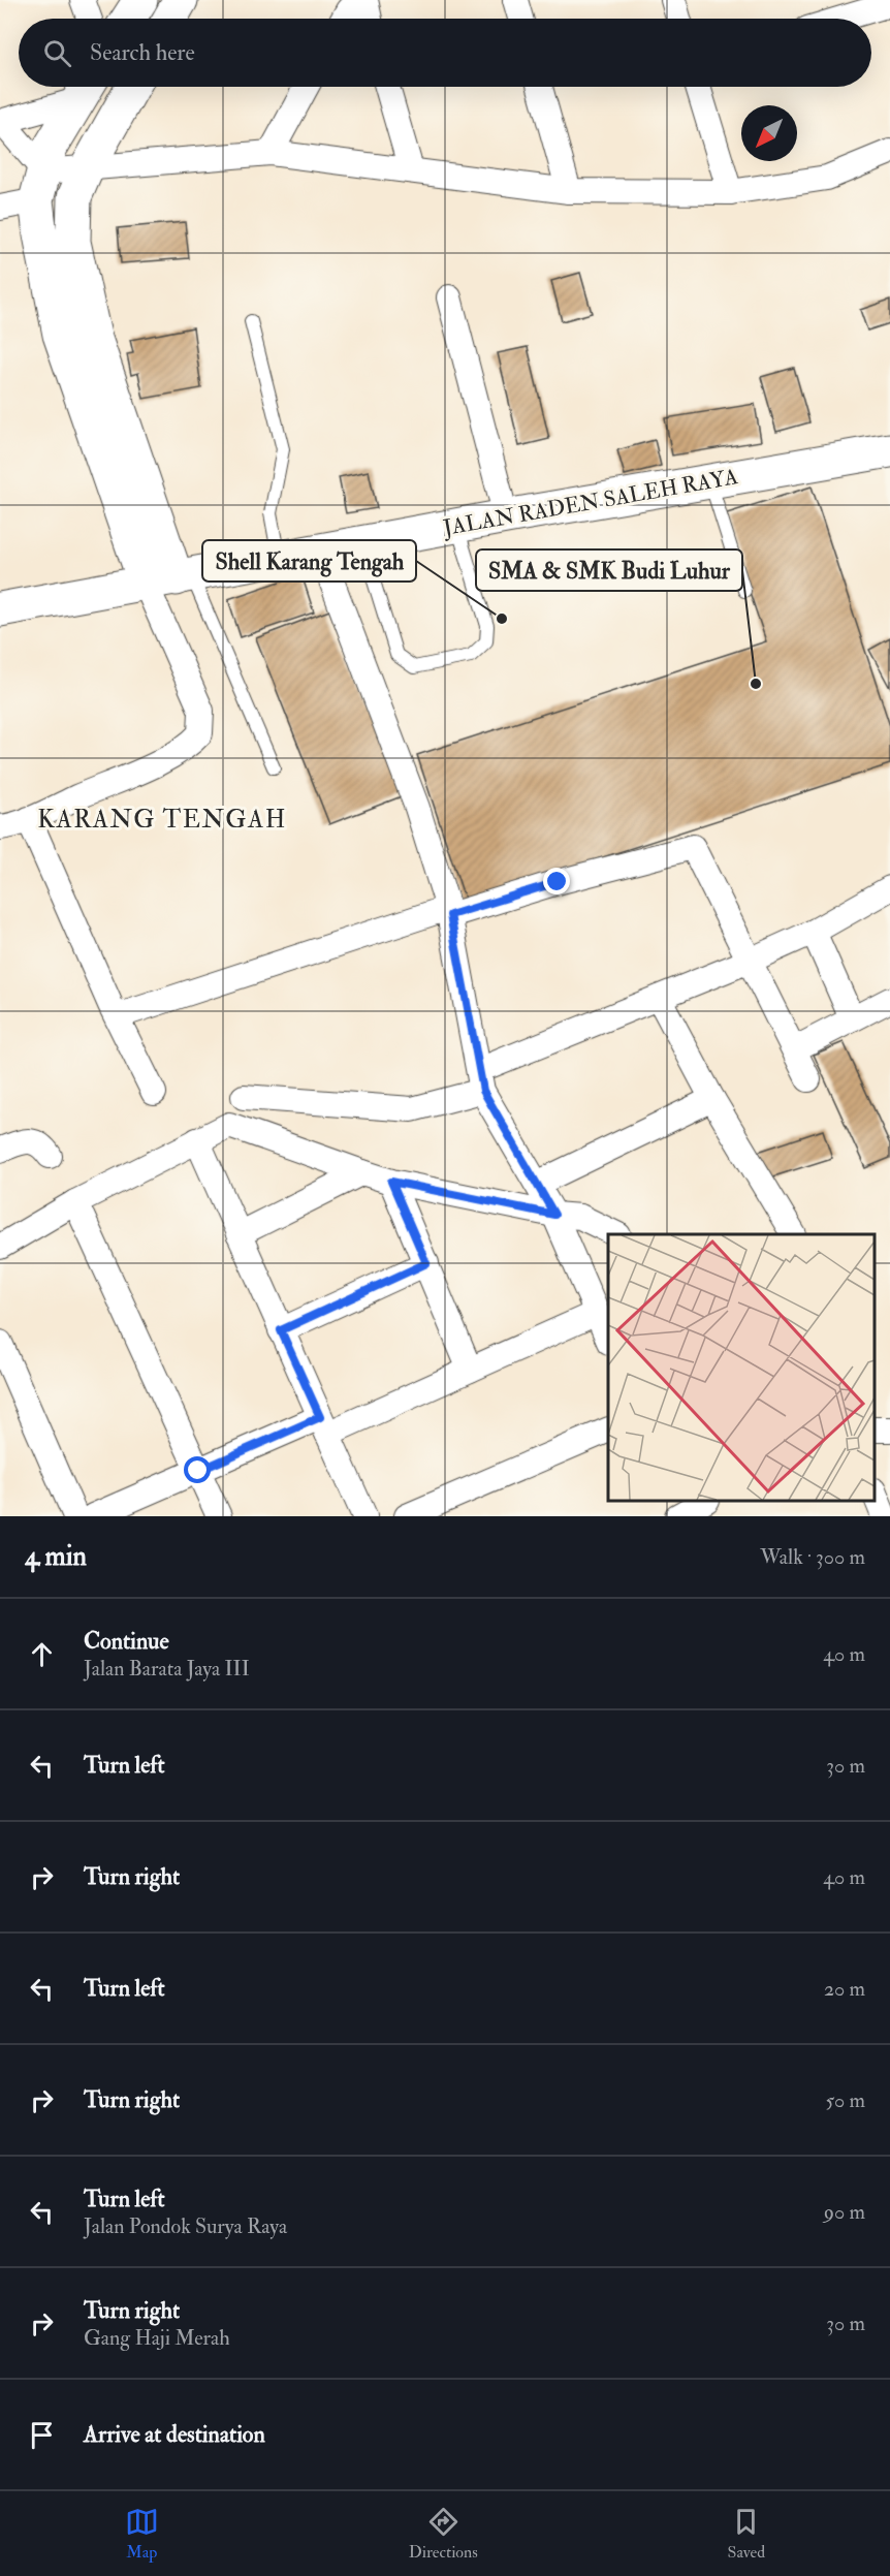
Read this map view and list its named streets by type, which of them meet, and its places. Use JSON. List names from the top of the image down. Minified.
{"streets":{"street":["JALAN RADEN SALEH RAYA"]},"districts":["KARANG TENGAH"],"places":["Shell Karang Tengah","SMA & SMK Budi Luhur"],"north":"bottom left","page":{"search":"Search here","heading":["4 min","Walk · 300 m"],"list":[["Continue","Jalan Barata Jaya III","40 m"],["Turn left","30 m"],["Turn right","40 m"],["Turn left","20 m"],["Turn right","50 m"],["Turn left","Jalan Pondok Surya Raya","90 m"],["Turn right","Gang Haji Merah","30 m"],"Arrive at destination"],"nav":["Map","Directions","Saved"]}}
